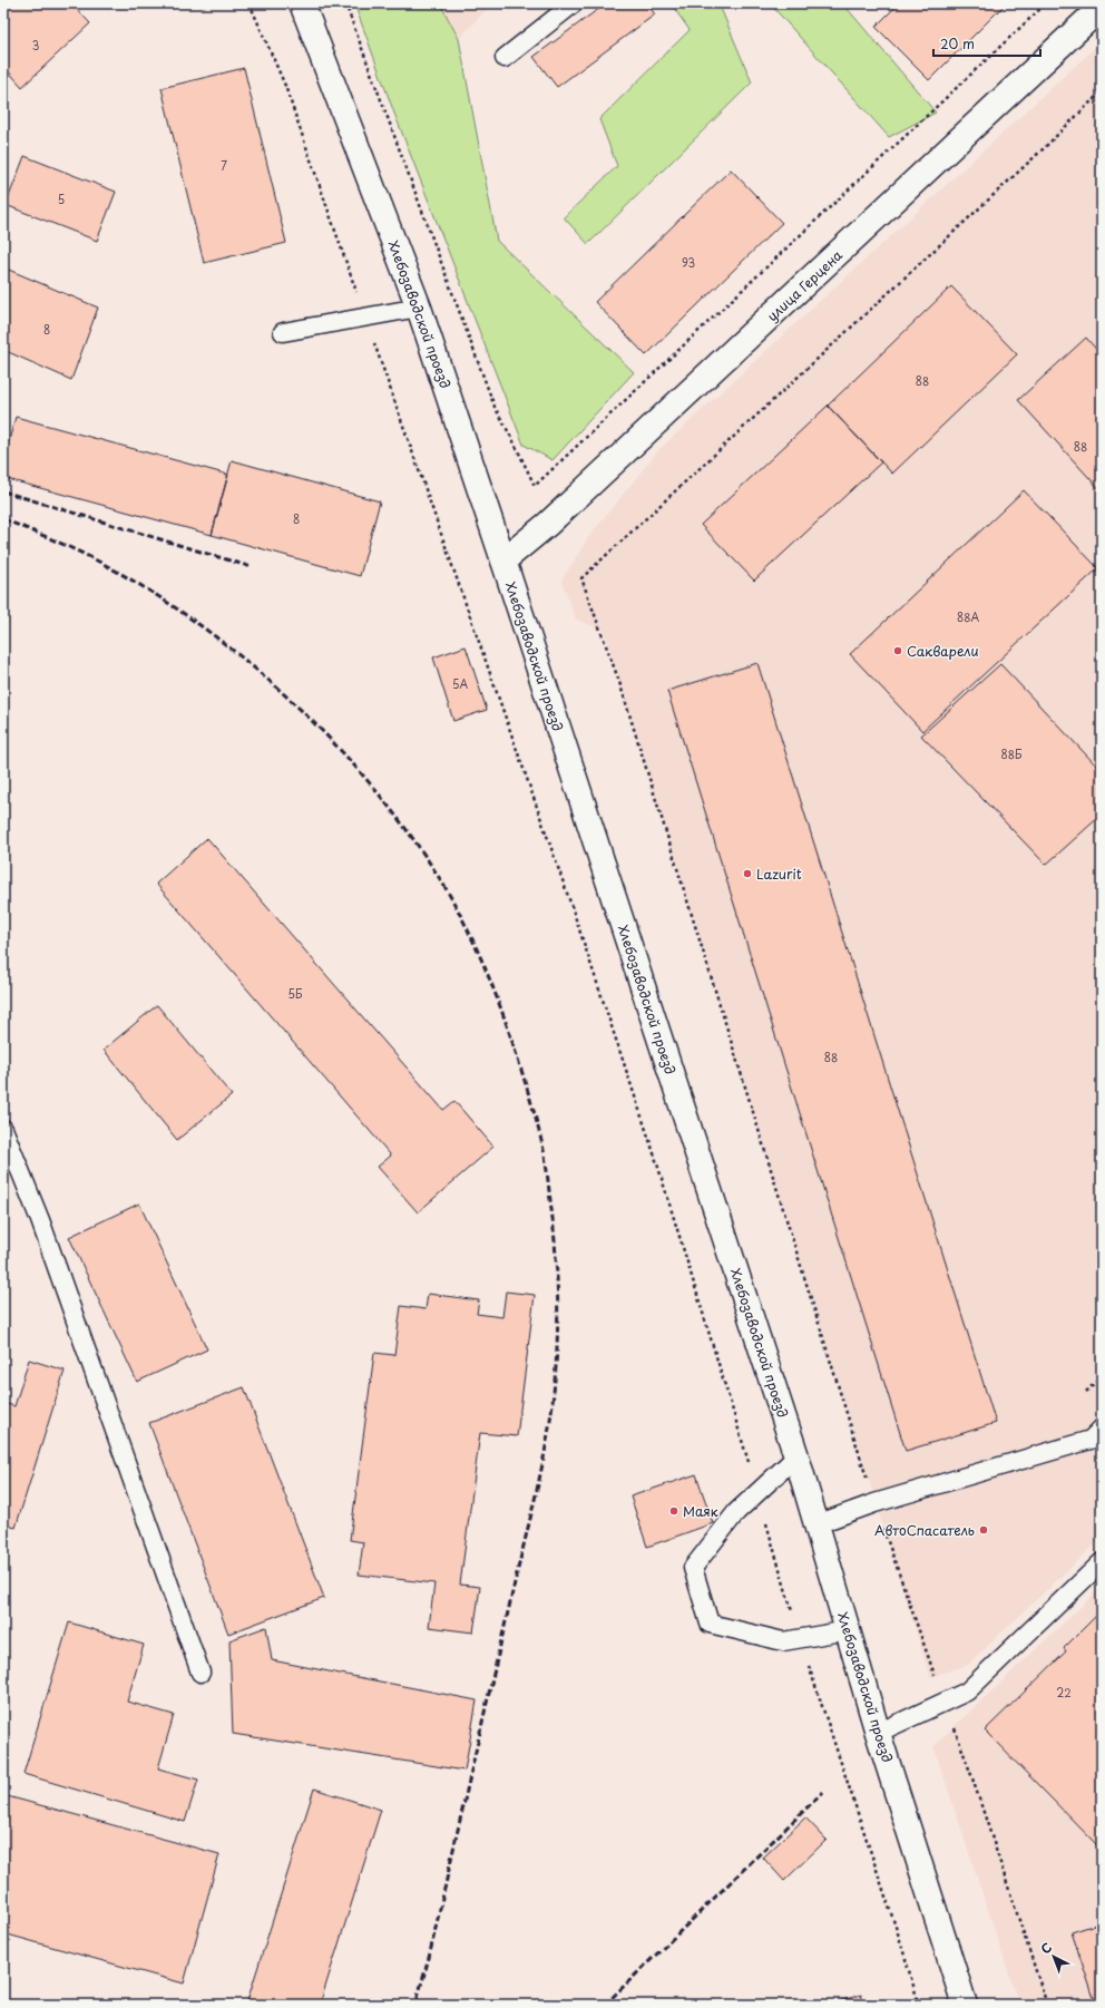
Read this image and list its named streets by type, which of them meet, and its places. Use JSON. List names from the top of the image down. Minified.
{"streets":{"street":["улица Герцена","Хлебозаводской проезд"]},"crossings":[["улица Герцена","Хлебозаводской проезд"]],"places":["Сакварели","Lazurit","Маяк","АвтоСпасатель"],"house_numbers":["3","7","5","93","8","88","88","8","88А","5А","88Б","5Б","88","22"],"scale_bar":"20 m","north":"top left"}
